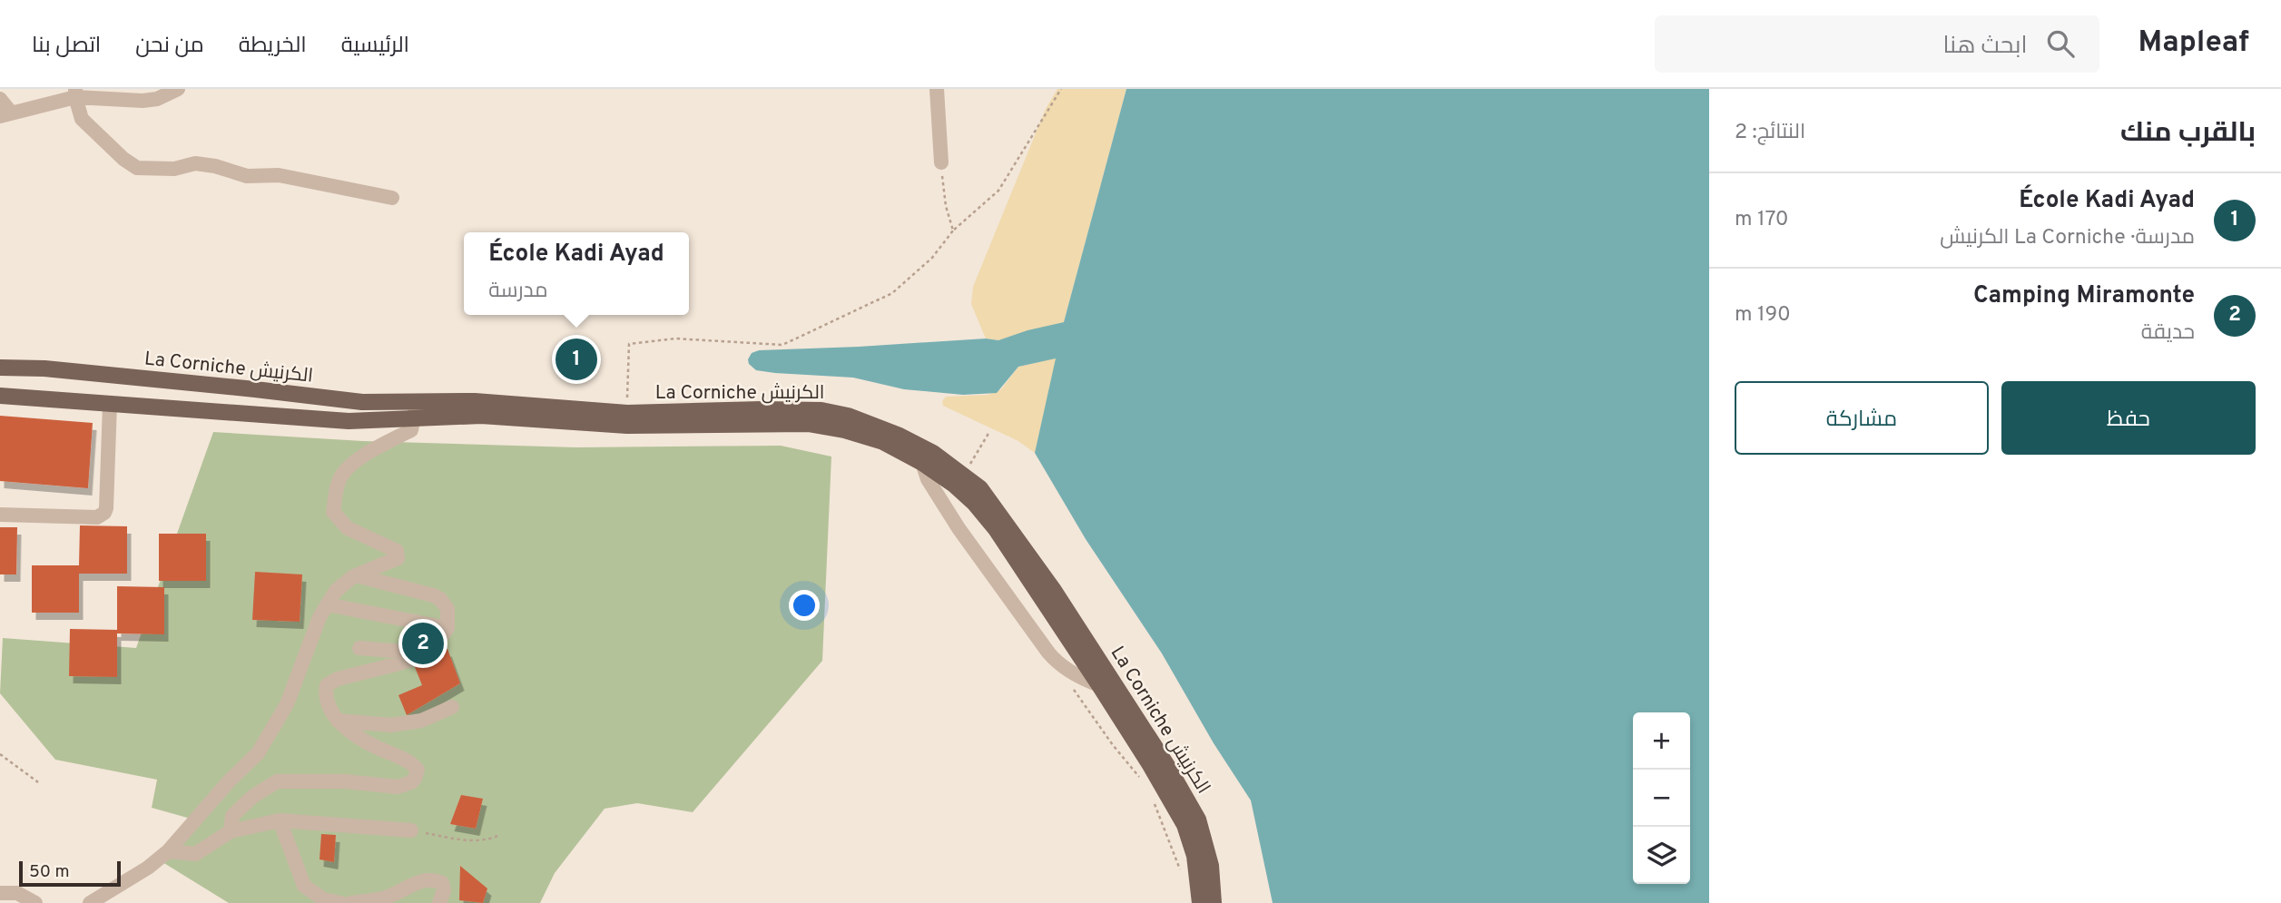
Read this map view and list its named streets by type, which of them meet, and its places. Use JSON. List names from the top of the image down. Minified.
{"streets":{"main road":["La Corniche الكرنيش"]},"scale_bar":"50 m","page":{"header":"Mapleaf","search":"ابحث هنا","nav":["الرئيسية","الخريطة","من نحن","اتصل بنا"],"heading":["بالقرب منك","النتائج: 2"],"list":[{"mark":"1","name":"École Kadi Ayad","note":"مدرسة · La Corniche الكرنيش","value":"170 m"},{"mark":"2","name":"Camping Miramonte","note":"حديقة","value":"190 m"}],"popup":["École Kadi Ayad","مدرسة"],"pins":["1","2"],"buttons":["حفظ","مشاركة"],"map_buttons":["+","−"],"scale":"50 m"}}
